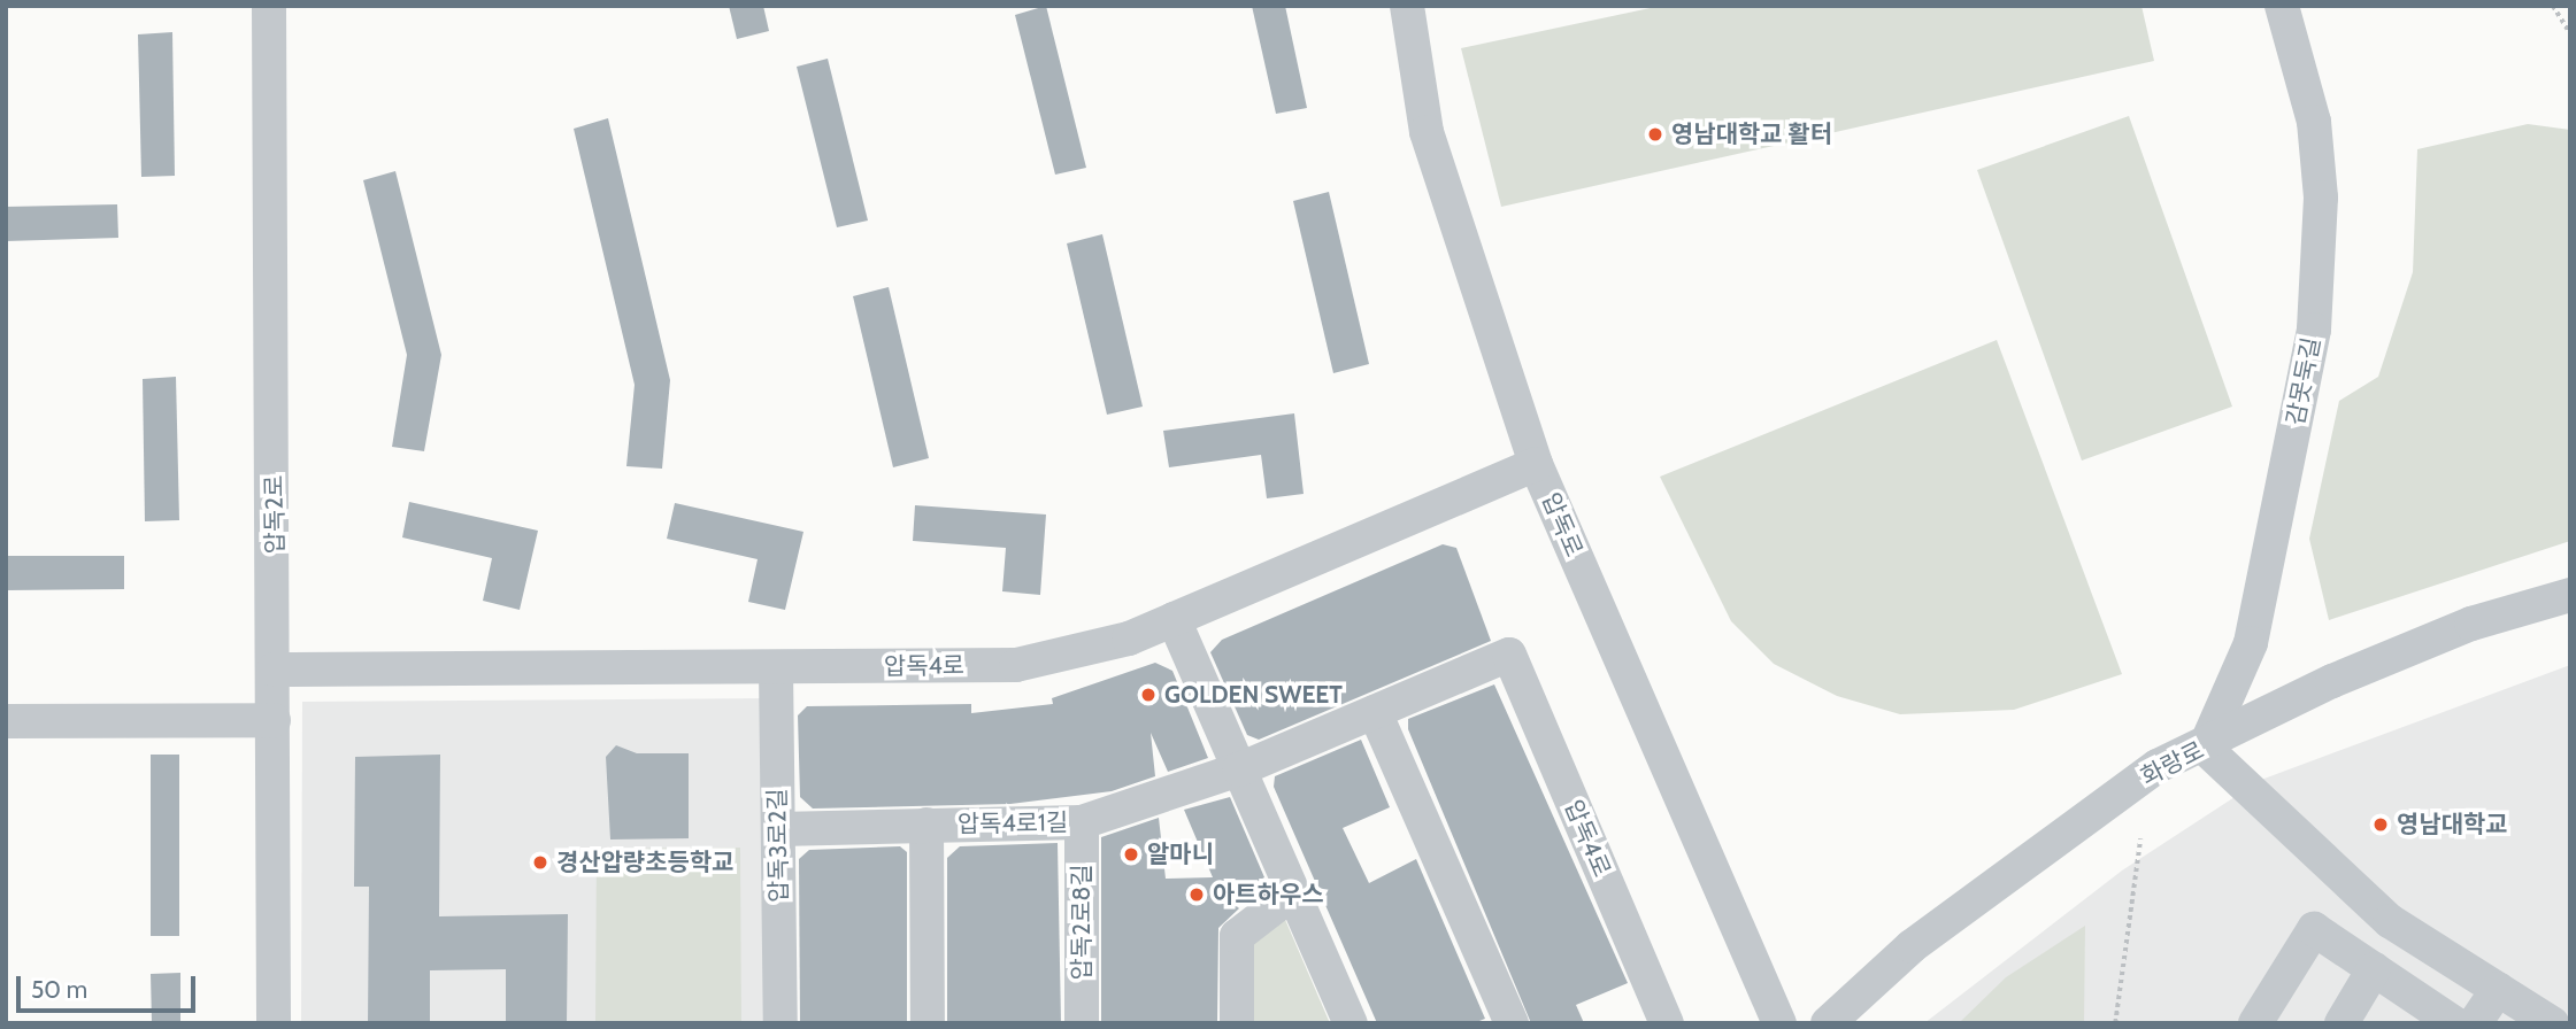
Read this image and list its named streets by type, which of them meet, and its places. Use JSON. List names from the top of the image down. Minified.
{"streets":{"street":["감못둑길","압독2로","압독로","압독4로","화랑로","압독4로1길","압독3로2길","압독2로8길"]},"crossings":[["감못둑길","화랑로"],["압독2로","압독4로"],["압독로","압독4로"],["압독4로","압독4로1길"],["압독4로","압독3로2길"],["압독4로1길","압독3로2길"],["압독4로1길","압독2로8길"]],"places":["영남대학교 활터","GOLDEN SWEET","영남대학교","알마니","경산압량초등학교","아트하우스"],"scale_bar":"50 m"}
